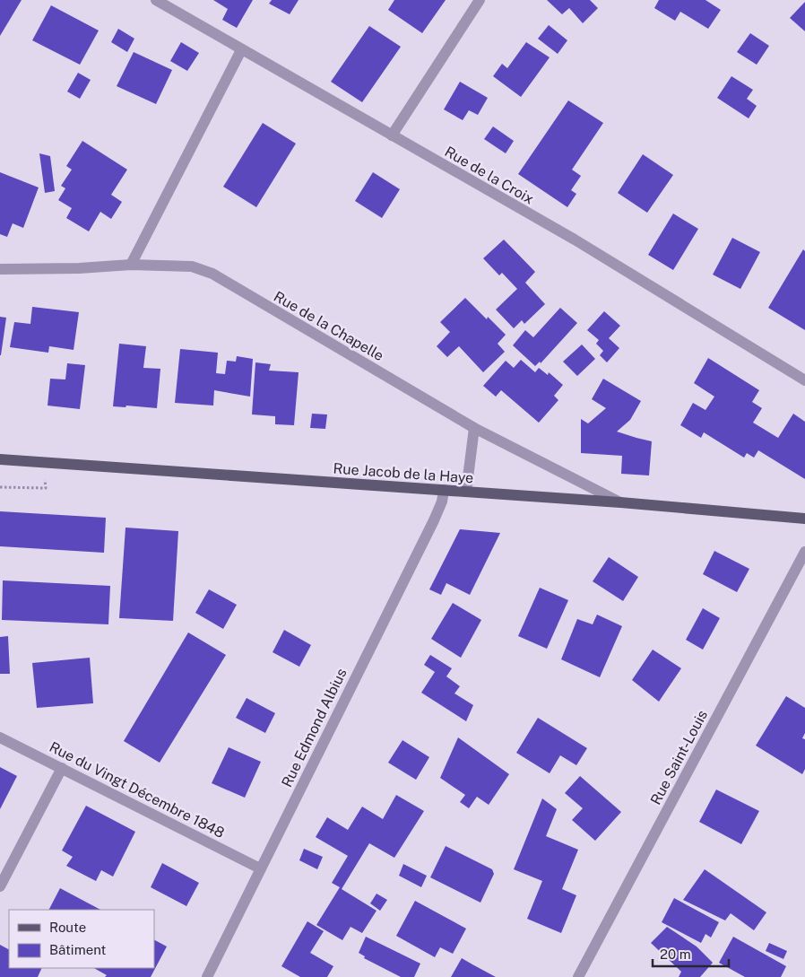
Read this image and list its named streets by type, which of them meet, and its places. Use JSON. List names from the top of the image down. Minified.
{"streets":{"main road":["Rue Jacob de la Haye"],"street":["Rue de la Croix","Rue de la Chapelle","Rue Edmond Albius","Rue Saint-Louis","Rue du Vingt Décembre 1848"]},"crossings":[["Rue de la Chapelle","Rue Jacob de la Haye"],["Rue Jacob de la Haye","Rue Edmond Albius"],["Rue Edmond Albius","Rue du Vingt Décembre 1848"]],"legend":["Route","Bâtiment"],"scale_bar":"20 m"}
